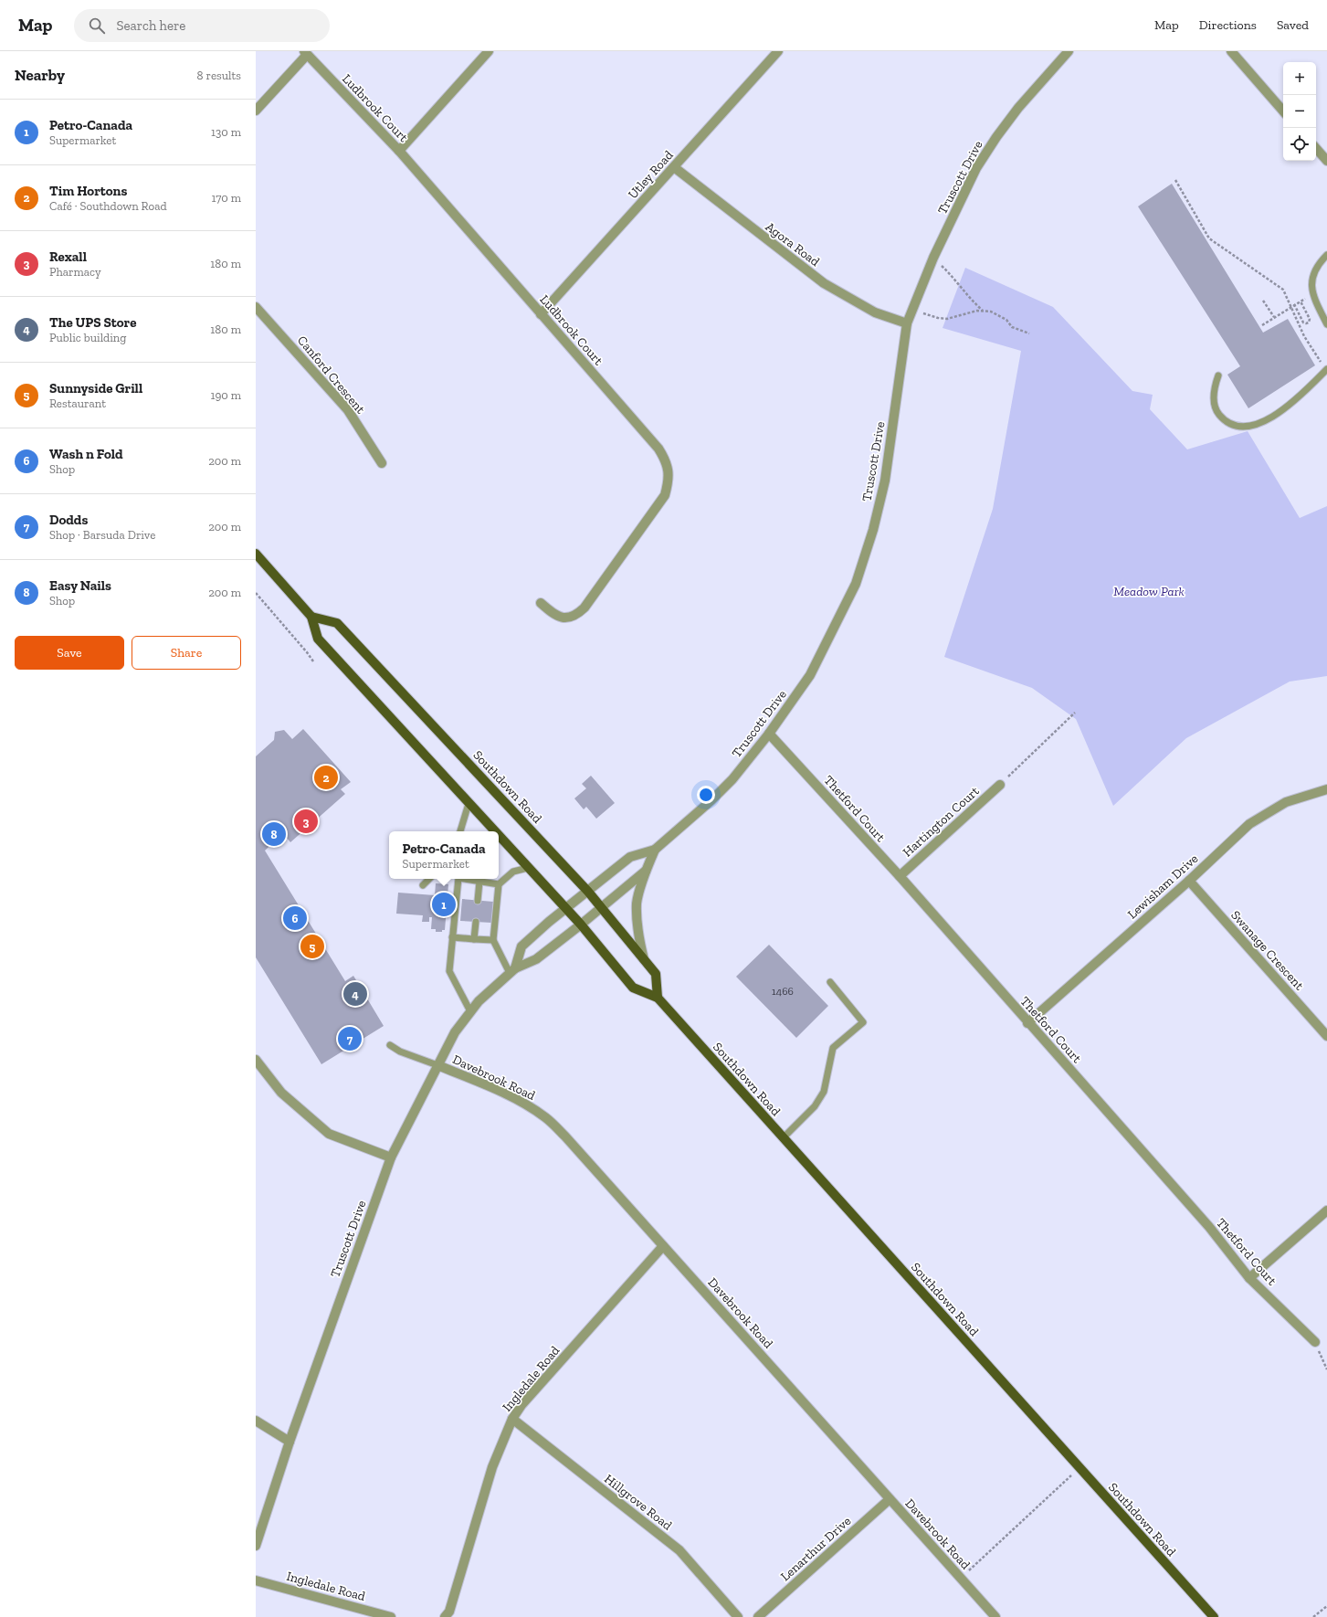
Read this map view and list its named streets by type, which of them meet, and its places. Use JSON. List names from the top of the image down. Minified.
{"streets":{"main road":["Southdown Road"],"street":["Ludbrook Court","Utley Road","Truscott Drive","Agora Road","Canford Crescent","Thetford Court","Hartington Court","Lewisham Drive","Swanage Crescent","Davebrook Road","Ingledale Road","Hillgrove Road","Lenarthur Drive"]},"crossings":[["Ludbrook Court","Utley Road"],["Utley Road","Agora Road"],["Truscott Drive","Agora Road"],["Truscott Drive","Southdown Road"],["Truscott Drive","Thetford Court"],["Truscott Drive","Davebrook Road"],["Thetford Court","Hartington Court"],["Thetford Court","Lewisham Drive"],["Lewisham Drive","Swanage Crescent"],["Davebrook Road","Ingledale Road"],["Davebrook Road","Lenarthur Drive"],["Ingledale Road","Hillgrove Road"]],"parks":["Meadow Park"],"house_numbers":["1466"],"page":{"header":"Map","search":"Search here","nav":["Map","Directions","Saved"],"heading":["Nearby","8 results"],"map_buttons":["+","−"],"list":[{"mark":"1","name":"Petro-Canada","note":"Supermarket","value":"130 m"},{"mark":"2","name":"Tim Hortons","note":"Café · Southdown Road","value":"170 m"},{"mark":"3","name":"Rexall","note":"Pharmacy","value":"180 m"},{"mark":"4","name":"The UPS Store","note":"Public building","value":"180 m"},{"mark":"5","name":"Sunnyside Grill","note":"Restaurant","value":"190 m"},{"mark":"6","name":"Wash n Fold","note":"Shop","value":"200 m"},{"mark":"7","name":"Dodds","note":"Shop · Barsuda Drive","value":"200 m"},{"mark":"8","name":"Easy Nails","note":"Shop","value":"200 m"}],"buttons":["Save","Share"],"pins":["2","3","8","1","6","5","4","7"],"popup":["Petro-Canada","Supermarket"]}}
